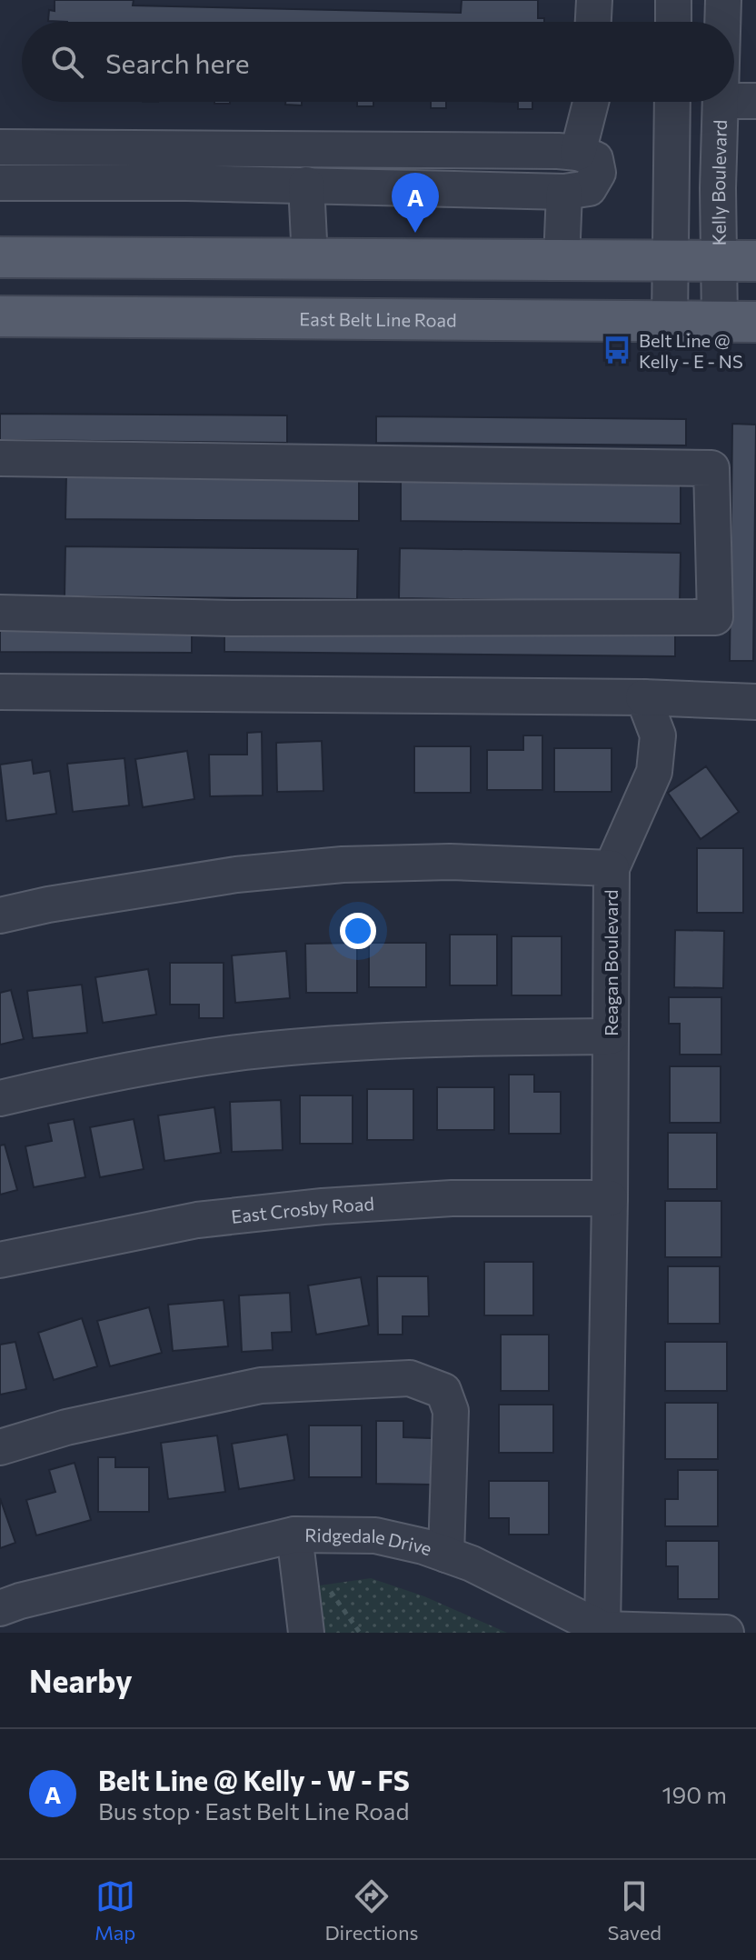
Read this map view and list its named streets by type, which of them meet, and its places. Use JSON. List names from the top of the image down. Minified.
{"streets":{"main road":["East Belt Line Road"],"street":["Kelly Boulevard","Reagan Boulevard","East Crosby Road","Ridgedale Drive"]},"crossings":[["Kelly Boulevard","East Belt Line Road"],["Reagan Boulevard","East Crosby Road"],["Reagan Boulevard","Ridgedale Drive"]],"places":{"bus stop":["Belt Line @ Kelly - E - NS"]},"page":{"search":"Search here","pins":"A","heading":"Nearby","list":[{"mark":"A","name":"Belt Line @ Kelly - W - FS","note":"Bus stop · East Belt Line Road","value":"190 m"}],"nav":["Map","Directions","Saved"]}}
